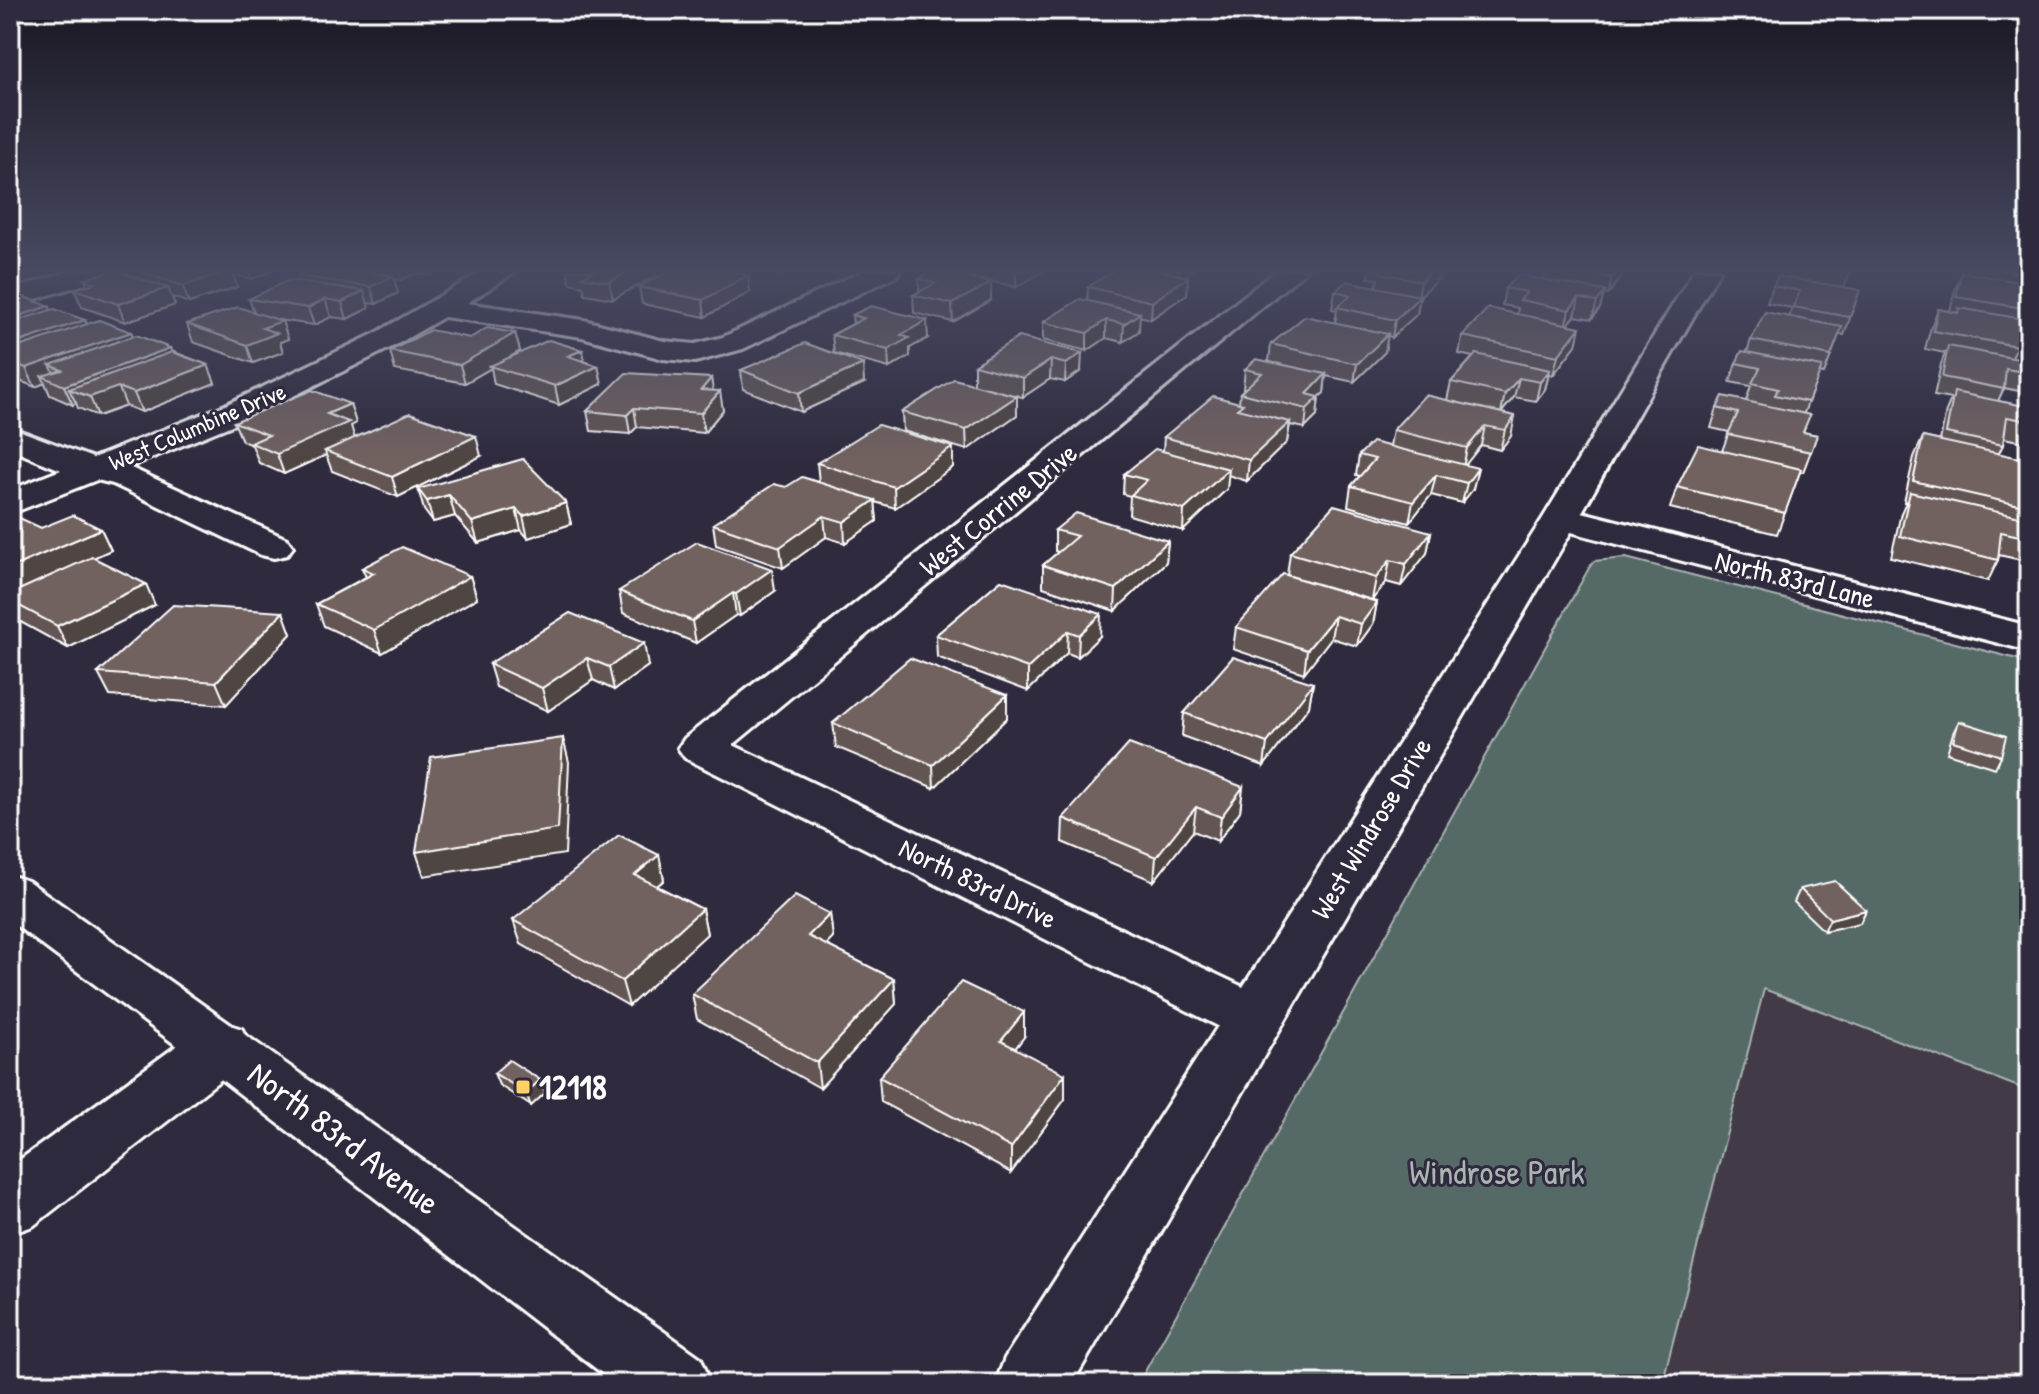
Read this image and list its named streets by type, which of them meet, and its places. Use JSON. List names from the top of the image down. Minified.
{"streets":{"street":["West Columbine Drive","West Corrine Drive","North 83rd Lane","West Windrose Drive","North 83rd Drive","North 83rd Avenue"]},"crossings":[["West Corrine Drive","North 83rd Drive"],["North 83rd Lane","West Windrose Drive"],["West Windrose Drive","North 83rd Drive"]],"parks":["Windrose Park"],"places":{"transit":["12118"]}}
